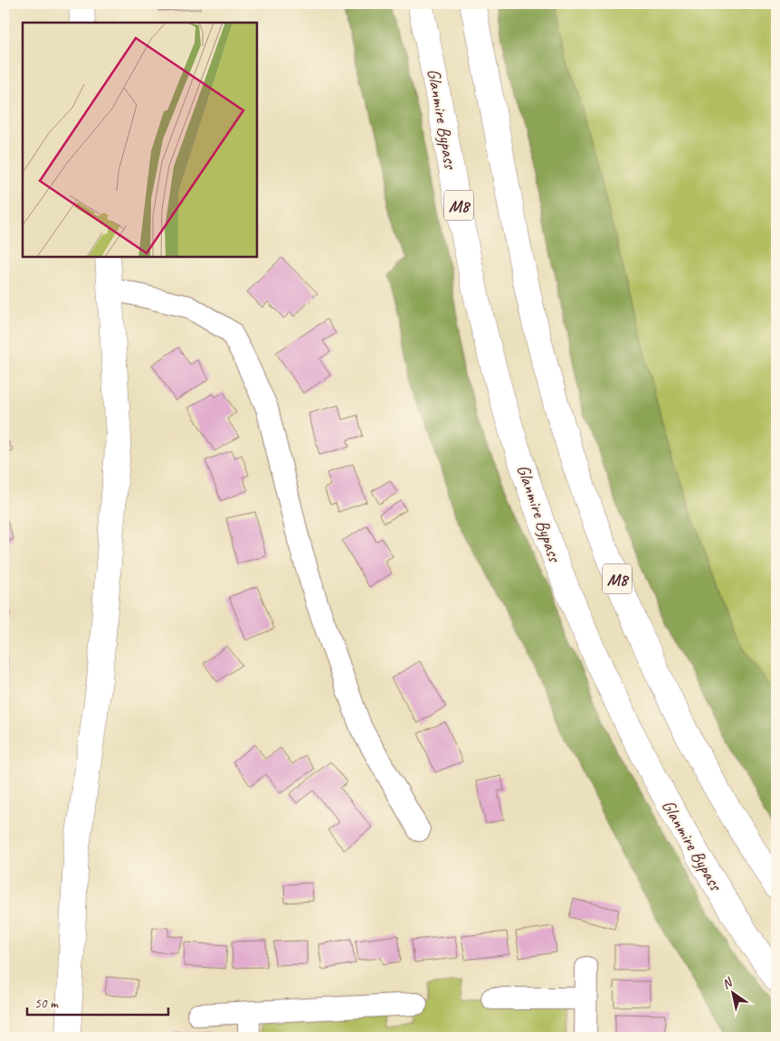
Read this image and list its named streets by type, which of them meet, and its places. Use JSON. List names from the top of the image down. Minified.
{"streets":{"main road":["Glanmire Bypass","M8"]},"scale_bar":"50 m","north":"top left"}
